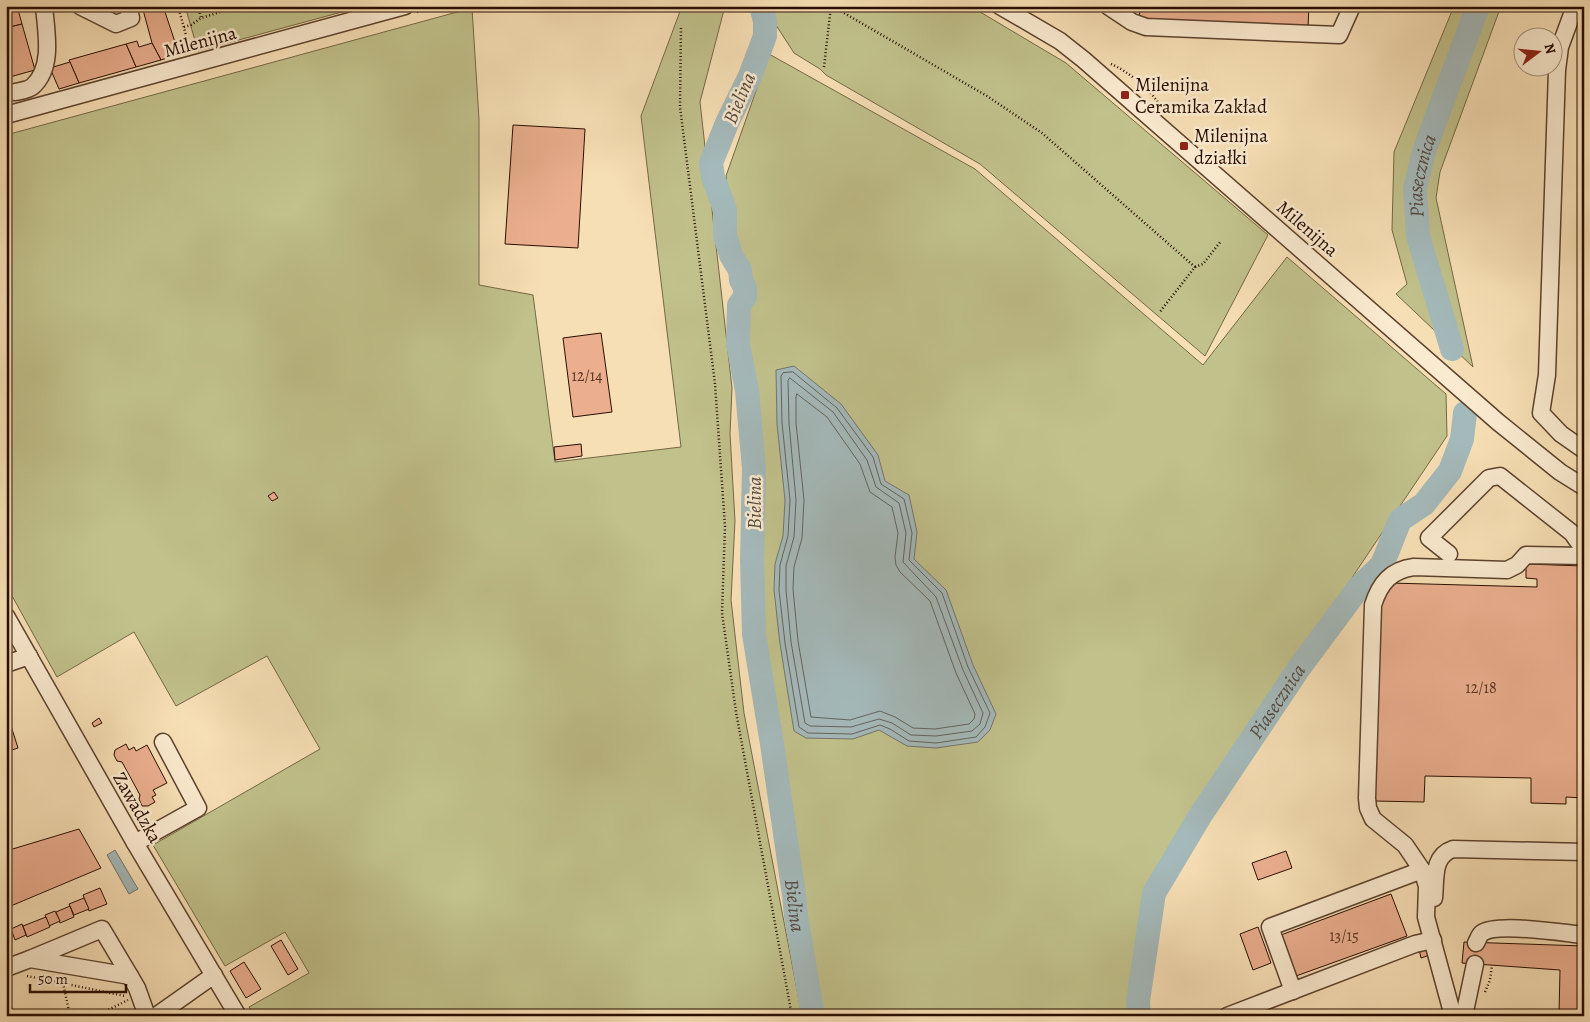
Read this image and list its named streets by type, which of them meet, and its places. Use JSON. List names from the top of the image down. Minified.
{"streets":{"street":["Milenijna","Zawadzka"]},"water":["Bielina","Piasecznica"],"places":{"transit":["Milenijna Ceramika Zakład","Milenijna działki"]},"house_numbers":["12/14","12/18","13/15"],"scale_bar":"50 m","north":"right"}
